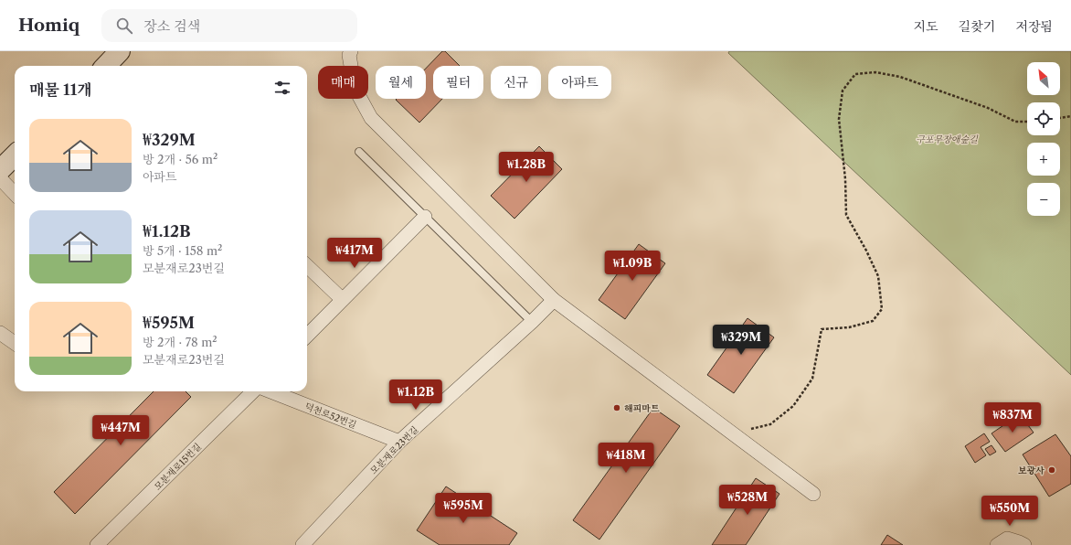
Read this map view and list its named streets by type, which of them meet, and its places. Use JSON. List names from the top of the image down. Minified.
{"streets":{"street":["덕천로52번길","모분재로23번길","모분재로15번길"]},"crossings":[["덕천로52번길","모분재로23번길"]],"parks":["구포무장애숲길"],"places":["해피마트","보광사"],"north":"top left","page":{"header":"Homiq","search":"장소 검색","nav":["지도","길찾기","저장됨"],"map_buttons":["+","−"],"chip":["매매","월세","필터","신규","아파트"],"heading":"매물 11개","list":[{"name":"₩329M","note":"방 2개 · 56 m² · 아파트"},{"name":"₩1.12B","note":"방 5개 · 158 m² · 모분재로23번길"},{"name":"₩595M","note":"방 2개 · 78 m² · 모분재로23번길"}],"price":["₩1.28B","₩417M","₩1.09B","₩329M","₩1.12B","₩837M","₩447M","₩418M","₩528M","₩595M","₩550M"]}}
